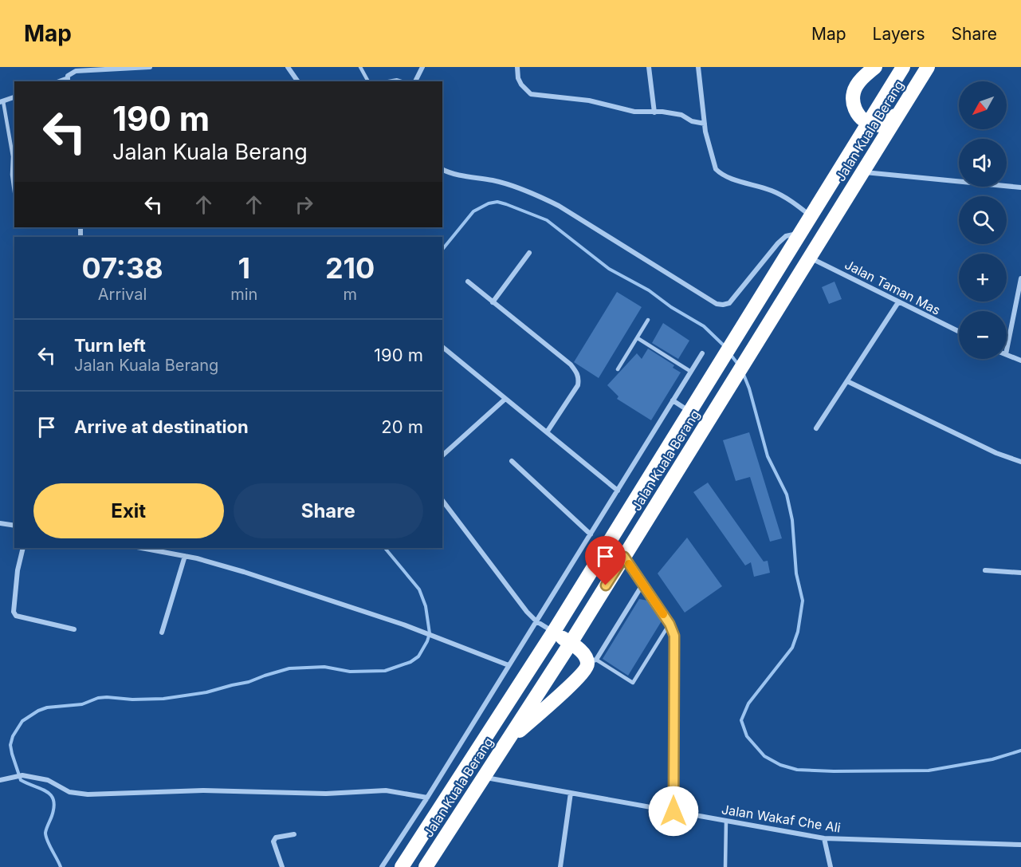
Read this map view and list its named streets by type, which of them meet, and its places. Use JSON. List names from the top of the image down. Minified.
{"streets":{"highway":["Jalan Kuala Berang"],"street":["Jalan Taman Mas","Jalan Wakaf Che Ali"]},"crossings":[["Jalan Kuala Berang","Jalan Taman Mas"],["Jalan Kuala Berang","Jalan Wakaf Che Ali"]],"north":"bottom left","page":{"header":"Map","nav":["Map","Layers","Share"],"map_buttons":["+","−"],"turn":["190 m","Jalan Kuala Berang"],"eta":["07:38","Arrival","1","min","210","m"],"list":[{"name":"Turn left","note":"Jalan Kuala Berang","value":"190 m"},{"name":"Arrive at destination","value":"20 m"}],"buttons":["Exit","Share"]}}
